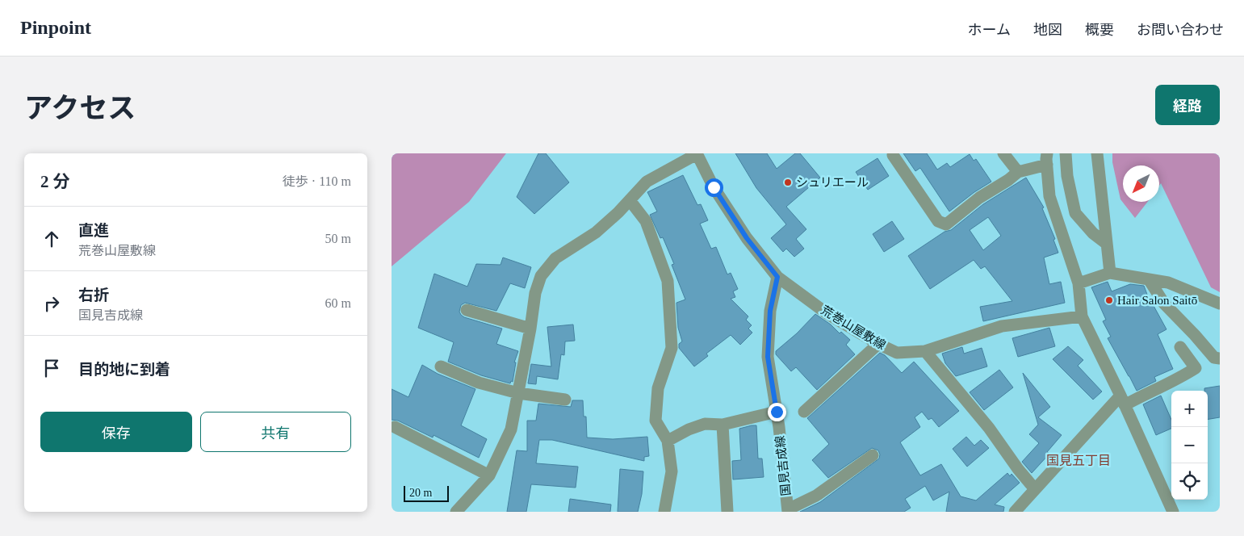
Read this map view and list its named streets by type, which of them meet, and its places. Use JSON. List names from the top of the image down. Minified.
{"streets":{"street":["荒巻山屋敷線","国見吉成線"]},"crossings":[["荒巻山屋敷線","国見吉成線"]],"districts":["国見五丁目"],"places":["シュリエール","Hair Salon Saitō"],"scale_bar":"20 m","north":"bottom left","page":{"header":"Pinpoint","nav":["ホーム","地図","概要","お問い合わせ"],"title":"アクセス","buttons":["経路",["保存","共有"]],"heading":["2 分","徒歩 · 110 m"],"list":[["直進","荒巻山屋敷線","50 m"],["右折","国見吉成線","60 m"],"目的地に到着"],"map_buttons":["+","−"],"scale":"20 m"}}
